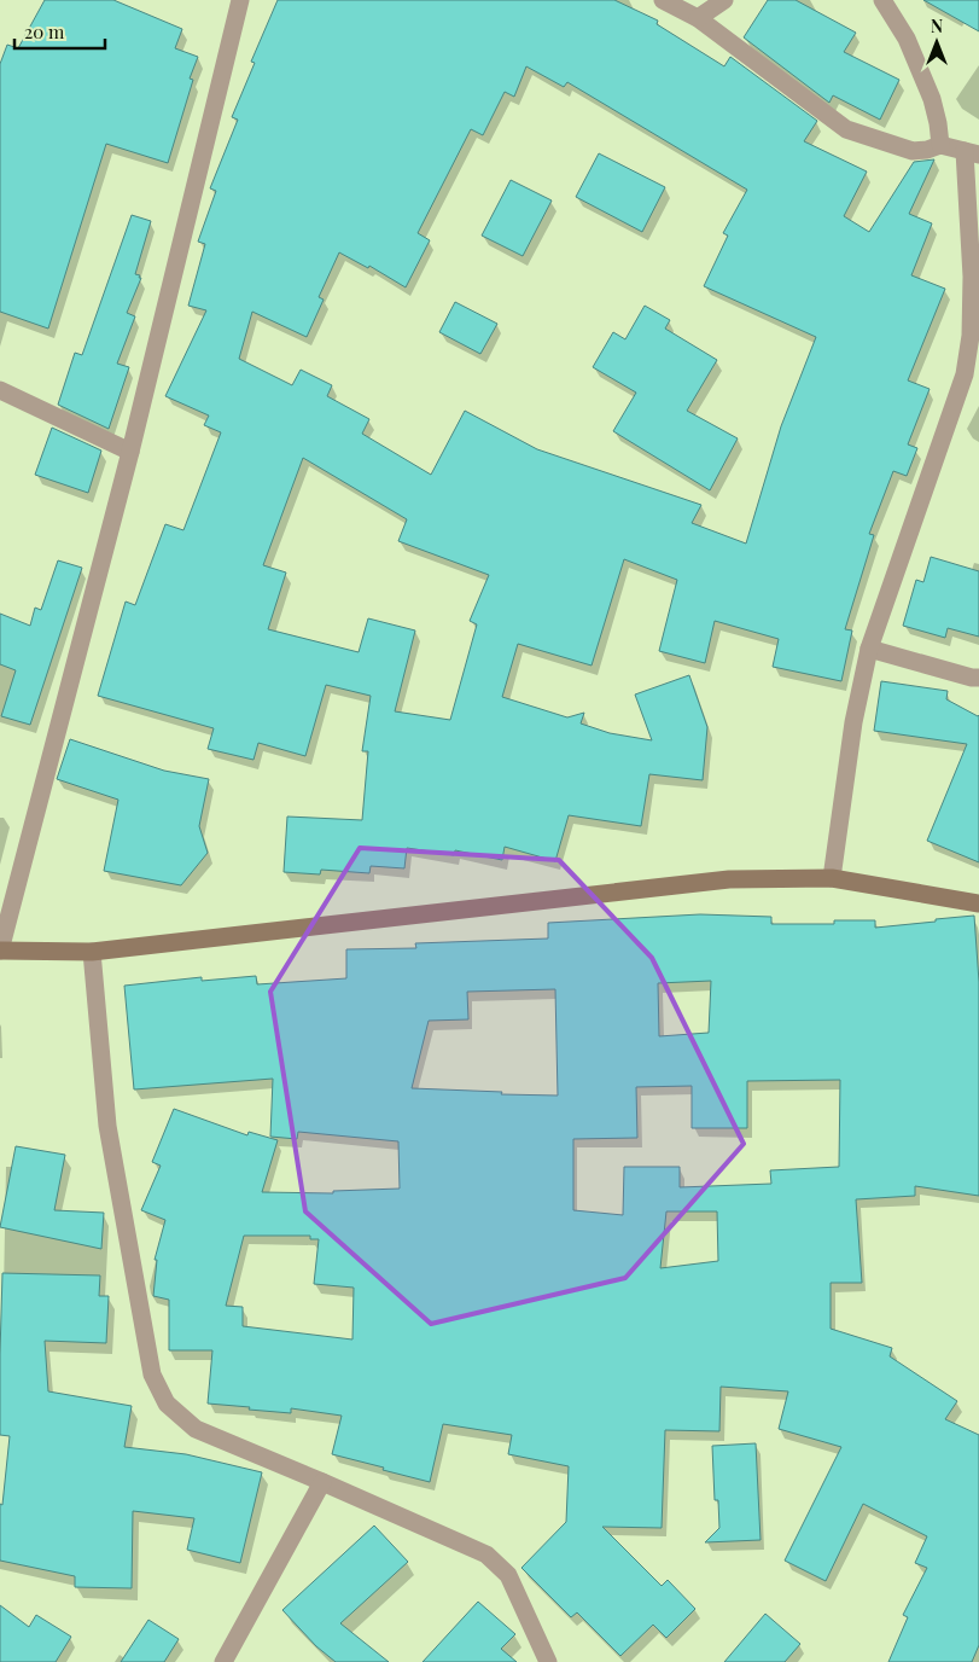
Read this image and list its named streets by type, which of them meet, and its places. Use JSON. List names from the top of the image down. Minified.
{"scale_bar":"20 m","north":"top"}
